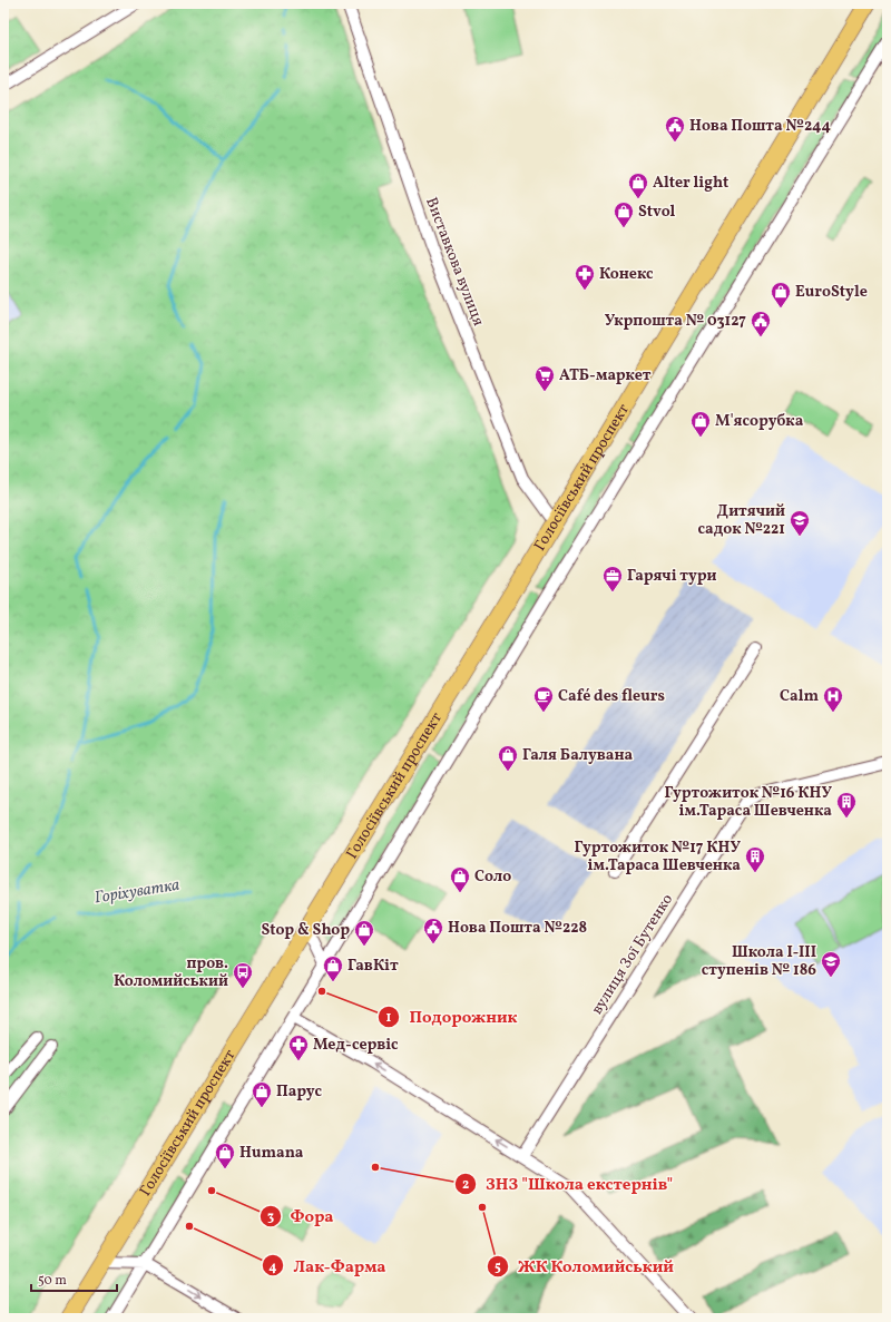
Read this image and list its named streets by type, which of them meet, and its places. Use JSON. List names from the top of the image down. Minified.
{"streets":{"highway":["Голосіївський проспект"],"street":["Виставкова вулиця","вулиця Зої Бутенко"]},"crossings":[["Виставкова вулиця","Голосіївський проспект"]],"water":["Горіхуватка"],"places":{"public building":["Нова Пошта №244","Укрпошта № 03127","Нова Пошта №228"],"shop":["Alter light","Stvol","EuroStyle","М'ясорубка","Галя Балувана","Соло","Stop & Shop","ГавКіт","Парус","Humana"],"pharmacy":["Конекс","Мед-сервіс"],"supermarket":["АТБ-маркет"],"school or university":["Дитячий садок №221","Школа І-ІІІ ступенів № 186"],"office":["Гарячі тури"],"cafe":["Café des fleurs"],"hospital":["Calm"],"building":["Гуртожиток №16 КНУ ім.Тараса Шевченка","Гуртожиток №17 КНУ ім.Тараса Шевченка"],"bus stop":["пров. Коломийський"],"other":["Подорожник","ЗНЗ \"Школа екстернів\"","Фора","ЖК Коломийський","Лак-Фарма"]},"scale_bar":"50 m"}
